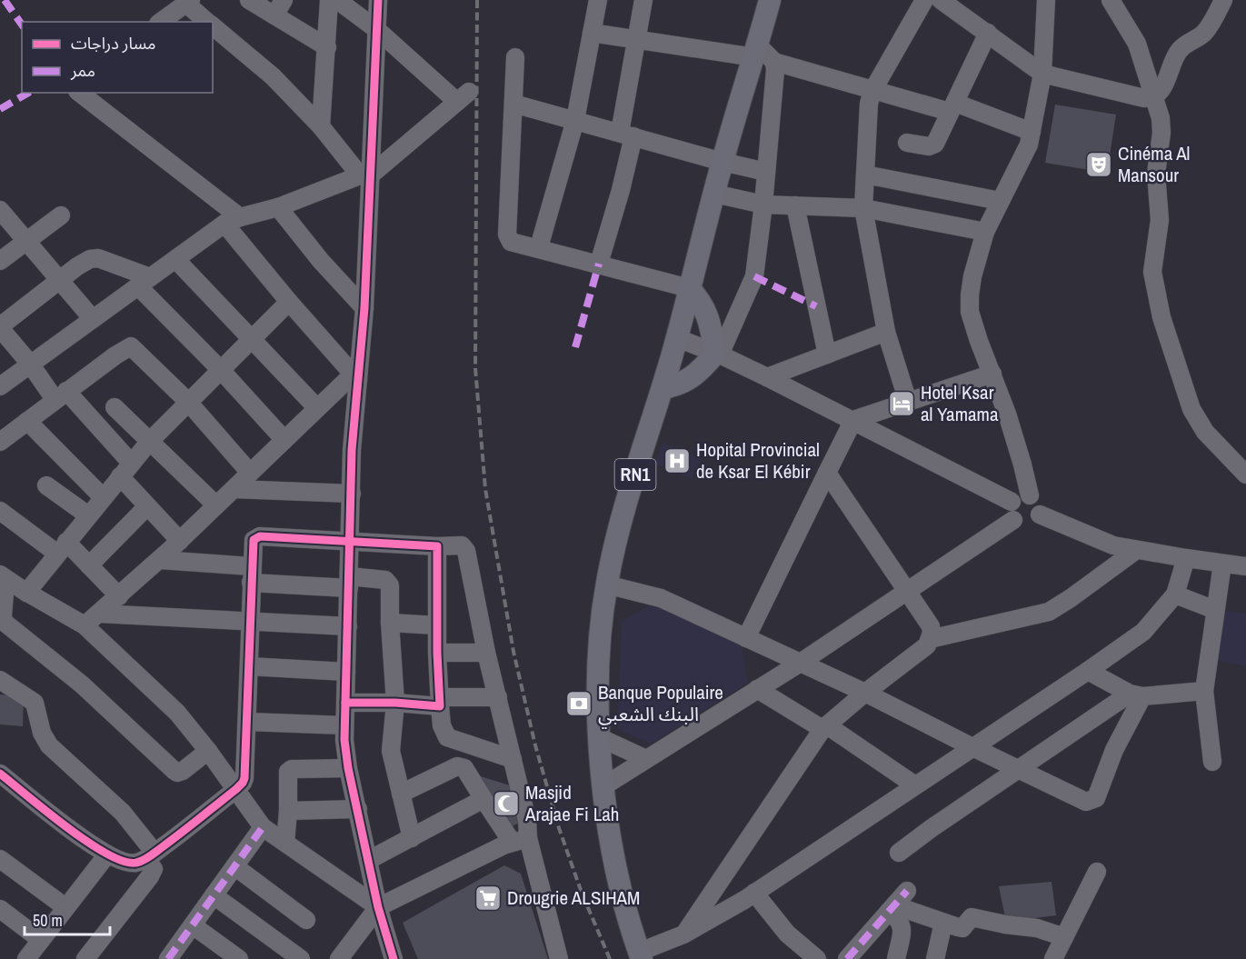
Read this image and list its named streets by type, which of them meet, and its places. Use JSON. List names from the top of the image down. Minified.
{"streets":{"main road":["RN1"]},"places":{"theatre":["Cinéma Al Mansour"],"hotel":["Hotel Ksar al Yamama"],"hospital":["Hopital Provincial de Ksar El Kébir"],"bank":["Banque Populaire البنك الشعبي"],"mosque":["Masjid Arajae Fi Lah"],"supermarket":["Drougrie ALSIHAM"]},"legend":["مسار دراجات","ممر"],"scale_bar":"50 m"}
